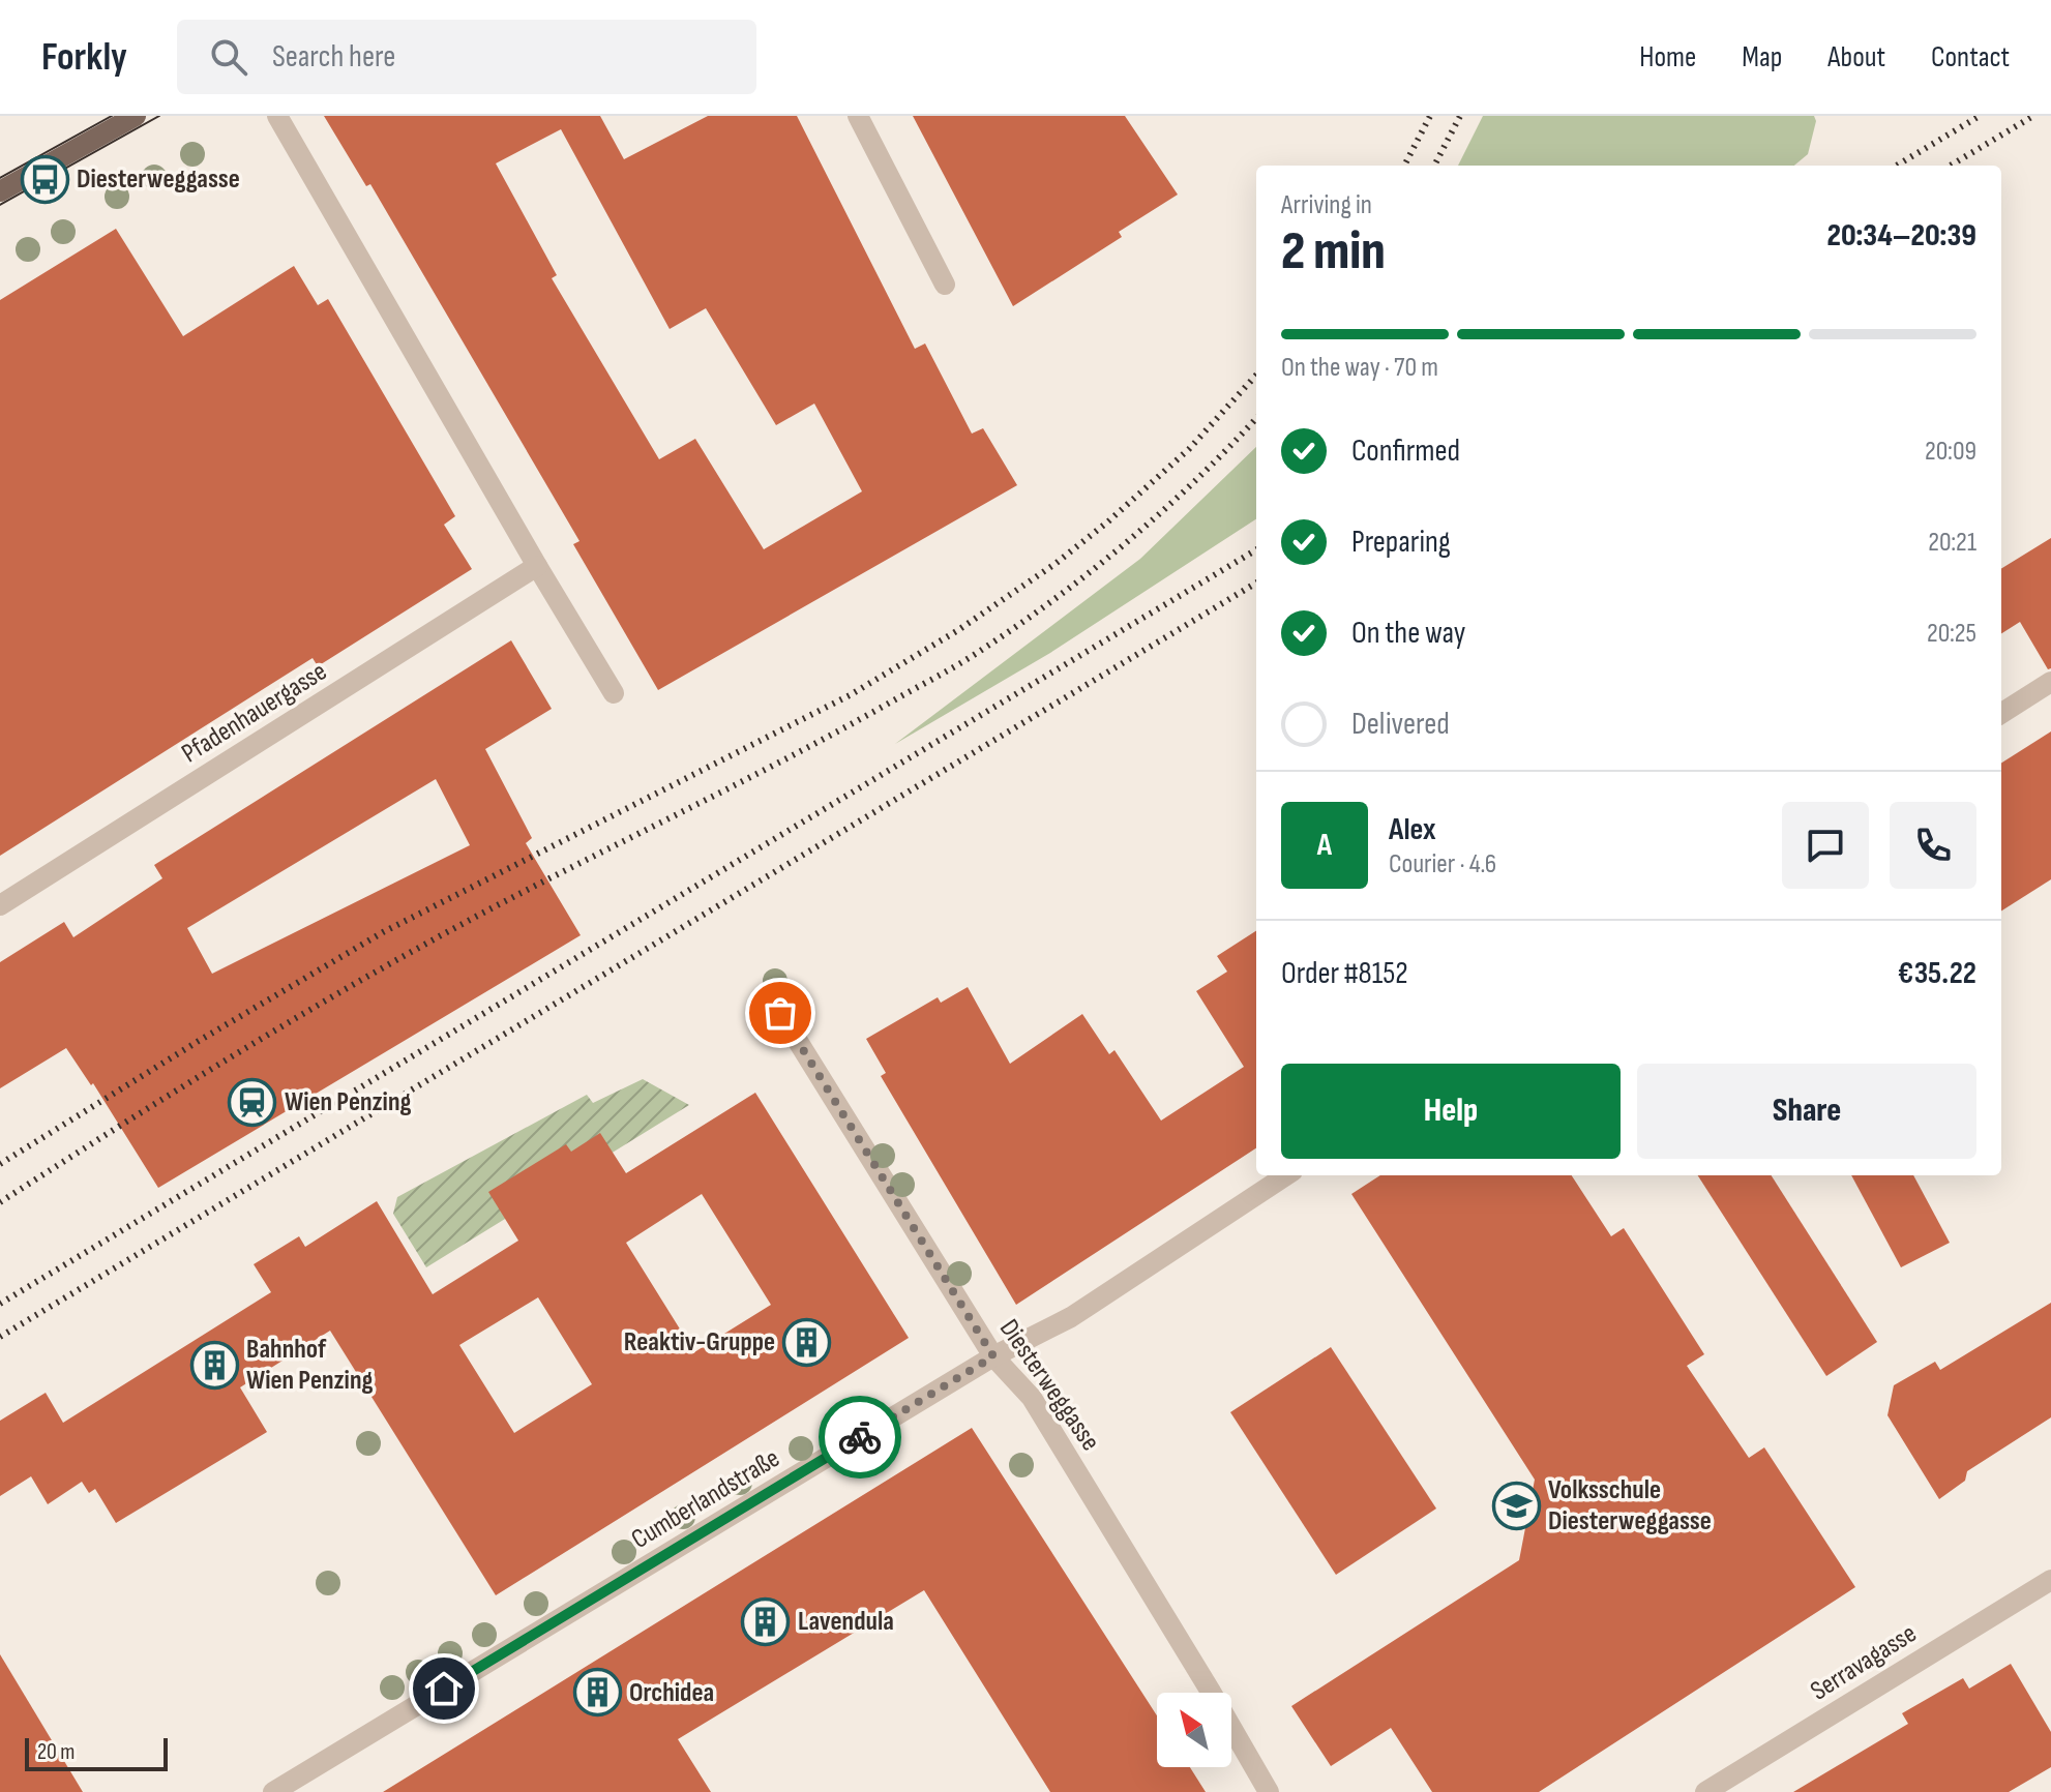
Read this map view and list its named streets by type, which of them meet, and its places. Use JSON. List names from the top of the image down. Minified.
{"streets":{"street":["Pfadenhauergasse","Diesterweggasse","Cumberlandstraße","Serravagasse"]},"crossings":[["Diesterweggasse","Cumberlandstraße"]],"places":{"bus stop":["Diesterweggasse"],"station":["Wien Penzing"],"building":["Reaktiv-Gruppe","Bahnhof Wien Penzing","Lavendula","Orchidea"],"school or university":["Volksschule Diesterweggasse"]},"scale_bar":"20 m","north":"top left","page":{"header":"Forkly","search":"Search here","nav":["Home","Map","About","Contact"],"heading":["2 min","Arriving in","20:34–20:39"],"panel":["Alex","Courier · 4.6","Order #8152","€35.22"],"bar":"On the way · 70 m","list":[["Confirmed","20:09"],["Preparing","20:21"],["On the way","20:25"],"Delivered"],"round":"A","buttons":["Help","Share"],"scale":"20 m"}}
